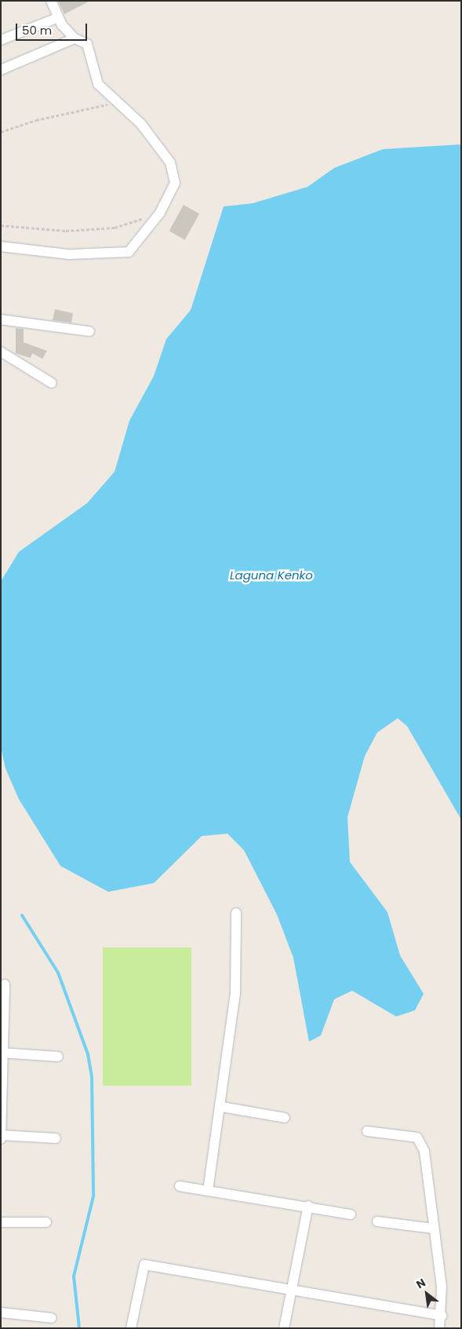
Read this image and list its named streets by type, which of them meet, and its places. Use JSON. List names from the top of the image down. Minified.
{"water":["Laguna Kenko"],"scale_bar":"50 m","north":"top left"}
